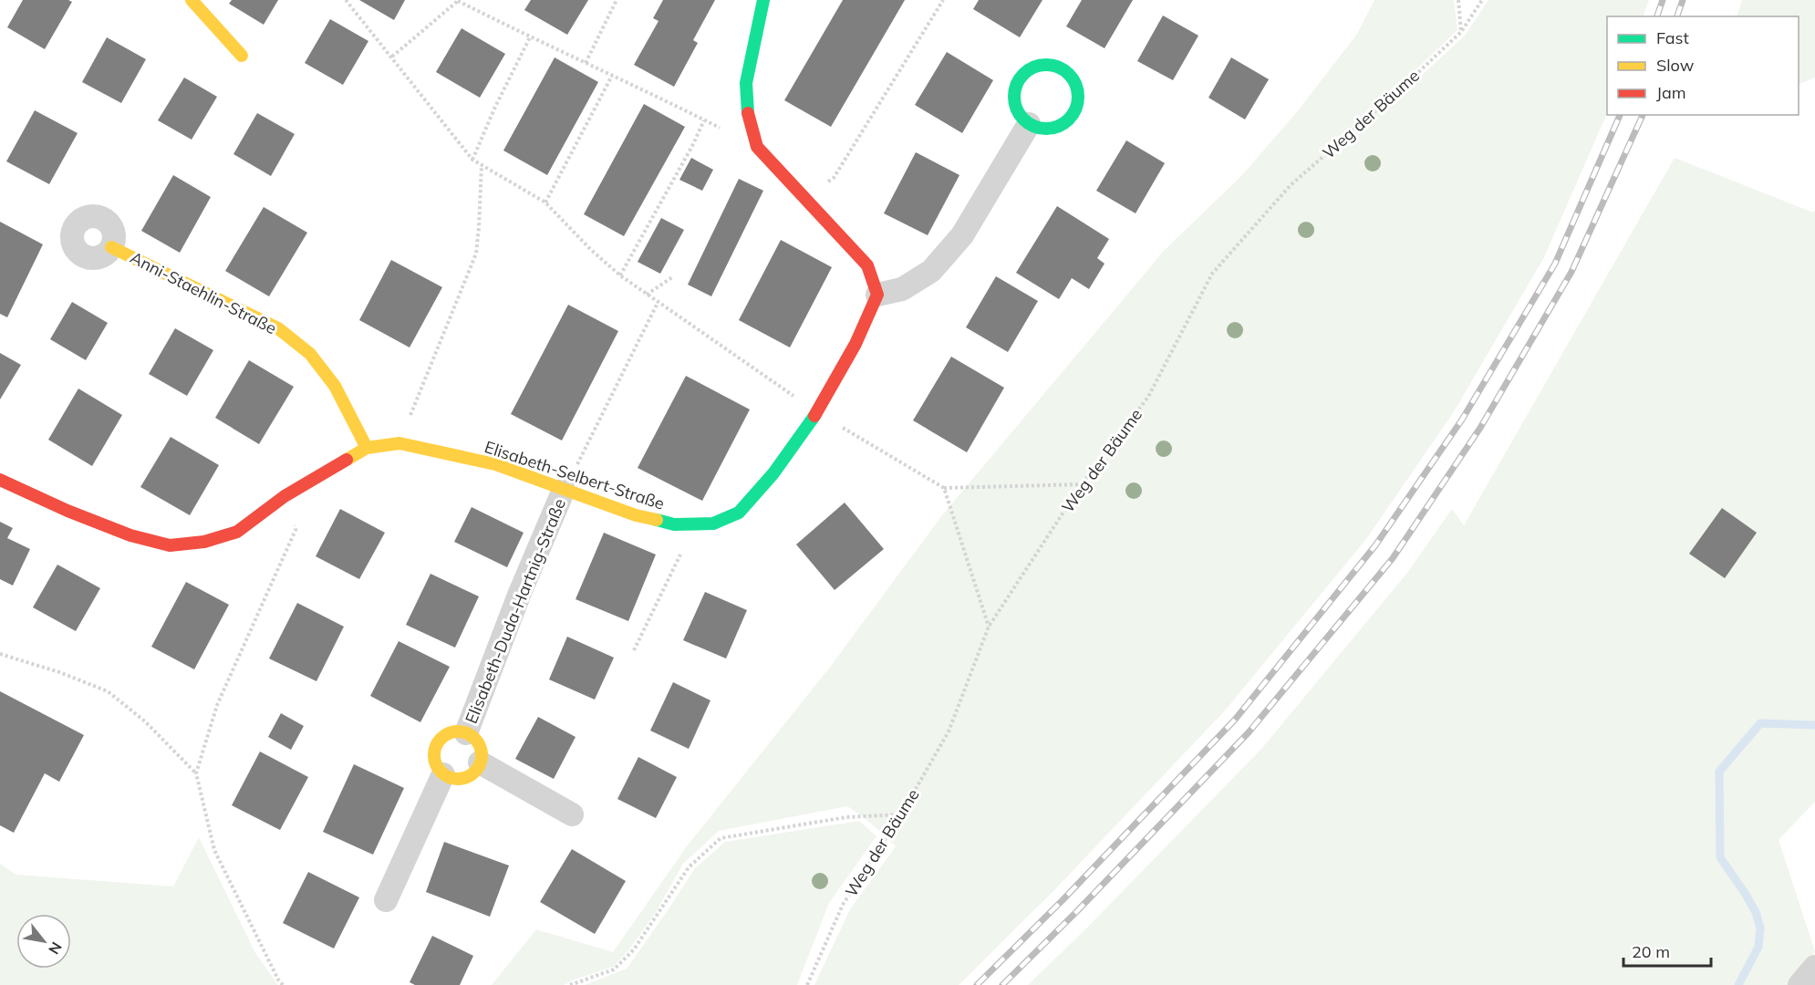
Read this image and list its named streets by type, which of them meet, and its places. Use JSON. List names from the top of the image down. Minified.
{"streets":{"street":["Anni-Staehlin-Straße","Elisabeth-Selbert-Straße","Elisabeth-Duda-Hartnig-Straße"],"path":["Weg der Bäume"]},"crossings":[["Anni-Staehlin-Straße","Elisabeth-Selbert-Straße"],["Elisabeth-Selbert-Straße","Elisabeth-Duda-Hartnig-Straße"]],"legend":["Fast","Slow","Jam"],"scale_bar":"20 m","north":"bottom right"}
